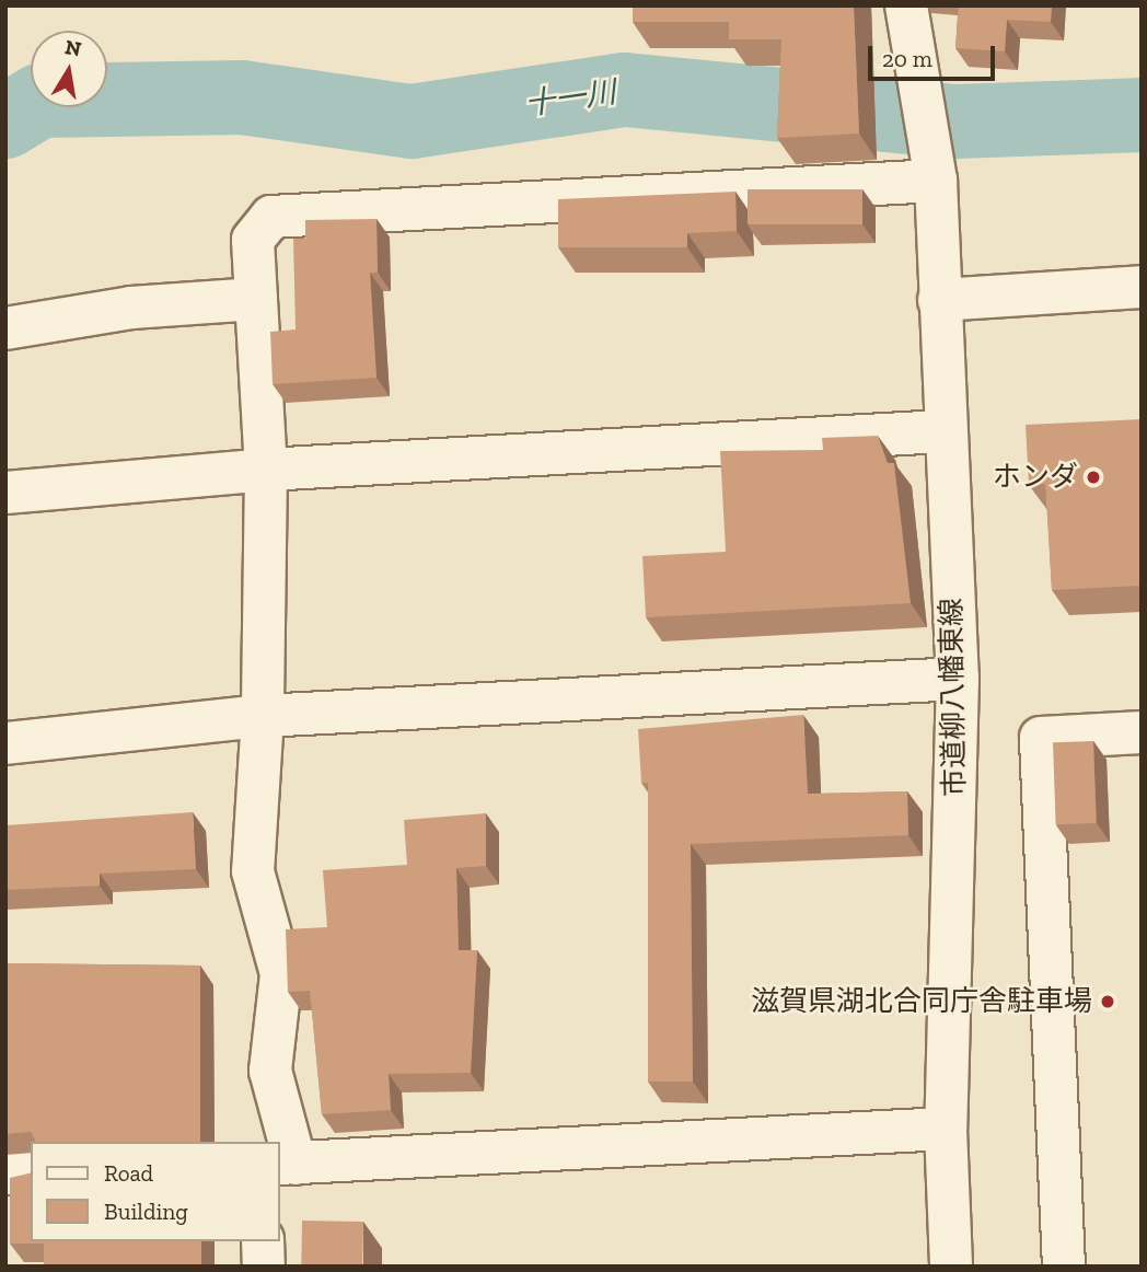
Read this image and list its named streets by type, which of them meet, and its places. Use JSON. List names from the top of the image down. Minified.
{"streets":{"street":["市道柳八幡東線"]},"water":["十一川"],"places":["ホンダ","滋賀県湖北合同庁舎駐車場"],"legend":["Road","Building"],"scale_bar":"20 m","north":"top"}
